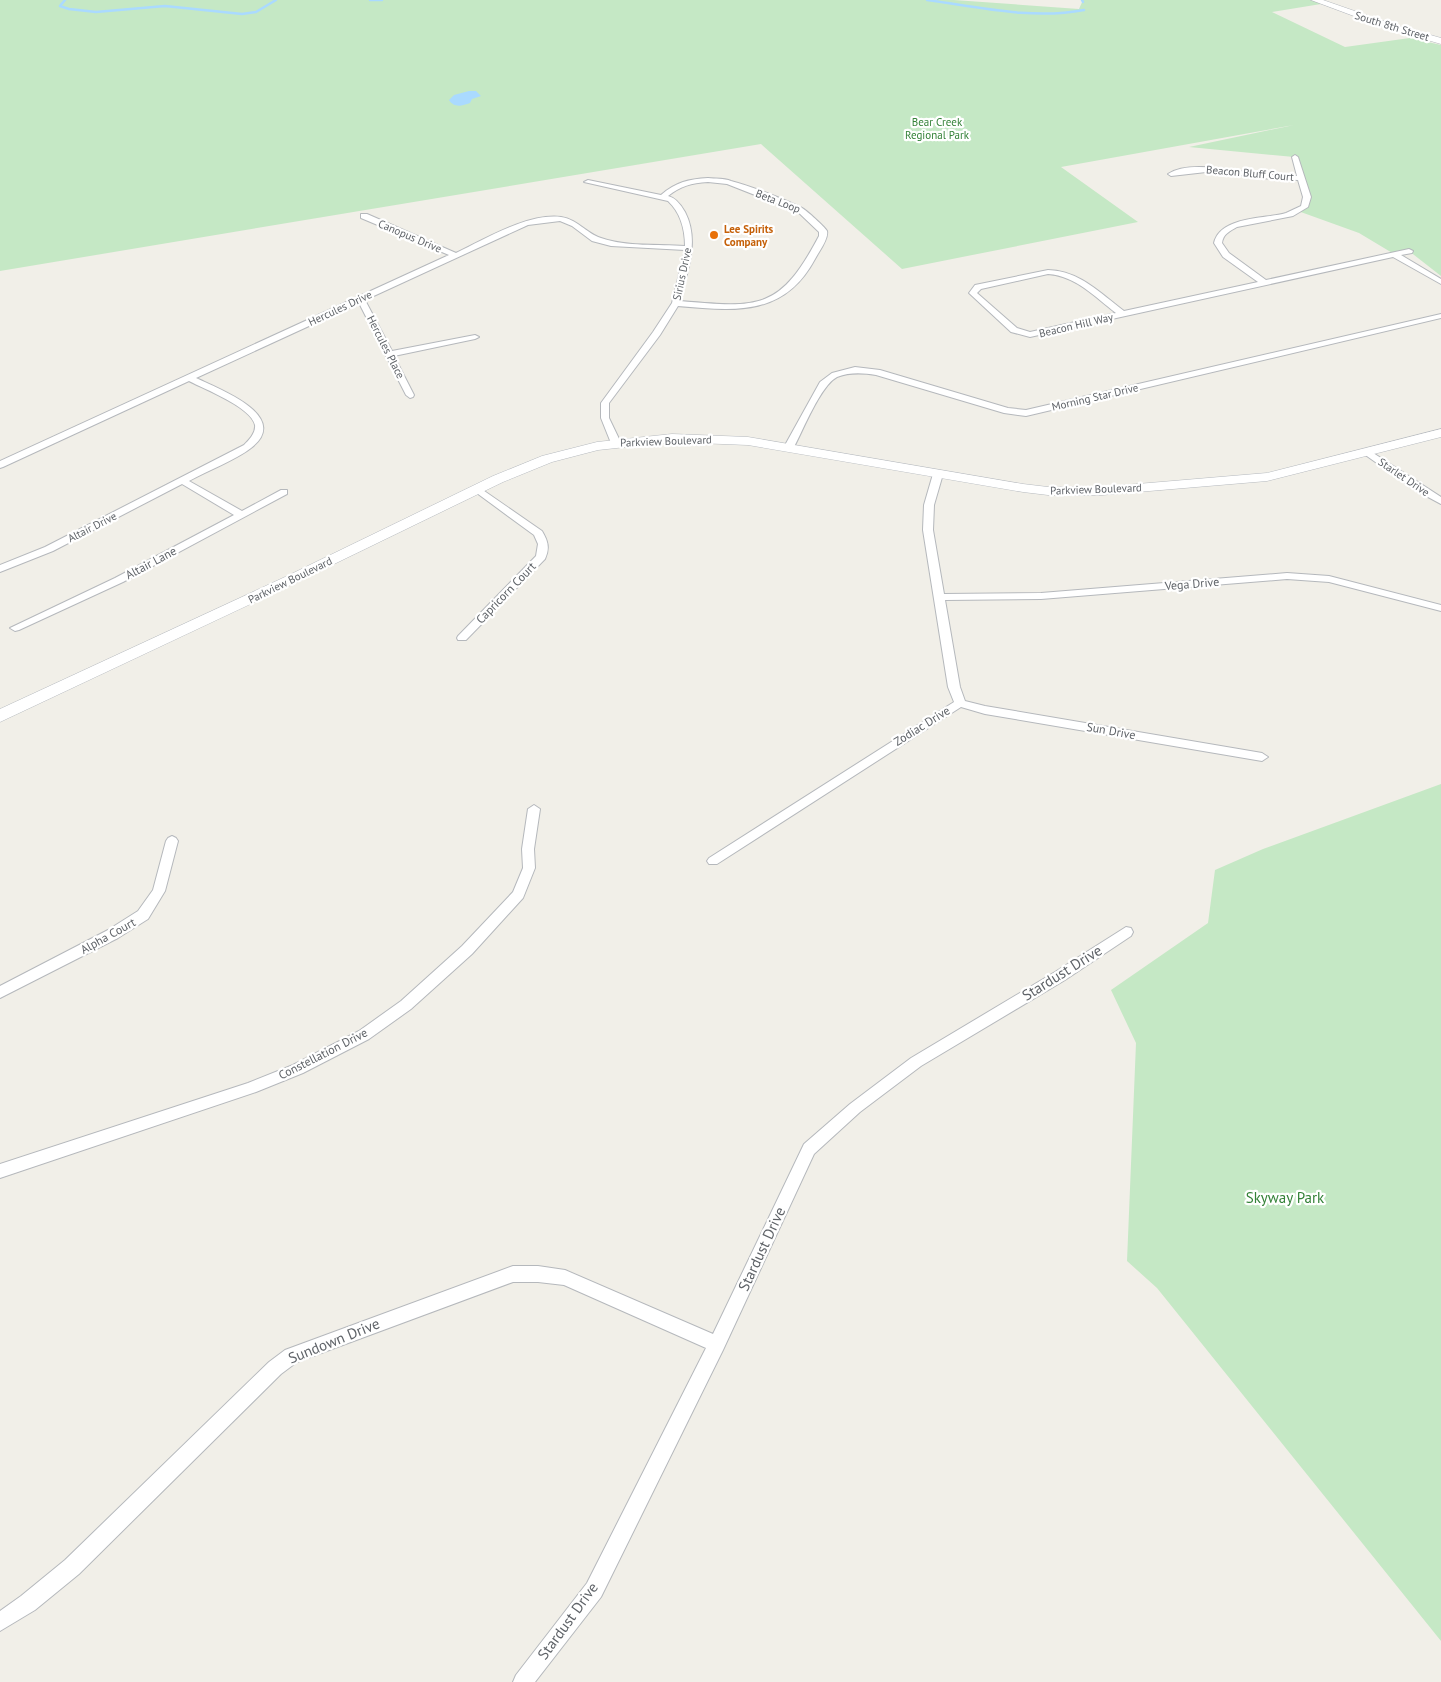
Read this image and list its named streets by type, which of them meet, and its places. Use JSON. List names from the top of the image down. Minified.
{"streets":{"street":["South 8th Street","Beacon Bluff Court","Beta Loop","Canopus Drive","Sirius Drive","Hercules Drive","Beacon Hill Way","Hercules Place","Morning Star Drive","Parkview Boulevard","Starlet Drive","Altair Drive","Altair Lane","Vega Drive","Capricorn Court","Zodiac Drive","Sun Drive","Alpha Court","Stardust Drive","Constellation Drive","Sundown Drive"]},"crossings":[["Beta Loop","Sirius Drive"],["Canopus Drive","Hercules Drive"],["Sirius Drive","Hercules Drive"],["Sirius Drive","Parkview Boulevard"],["Hercules Drive","Hercules Place"],["Hercules Drive","Altair Drive"],["Morning Star Drive","Parkview Boulevard"],["Parkview Boulevard","Starlet Drive"],["Parkview Boulevard","Capricorn Court"],["Parkview Boulevard","Zodiac Drive"],["Vega Drive","Zodiac Drive"],["Zodiac Drive","Sun Drive"],["Stardust Drive","Sundown Drive"]],"parks":["Bear Creek Regional Park","Skyway Park"],"places":["Lee Spirits Company"]}
